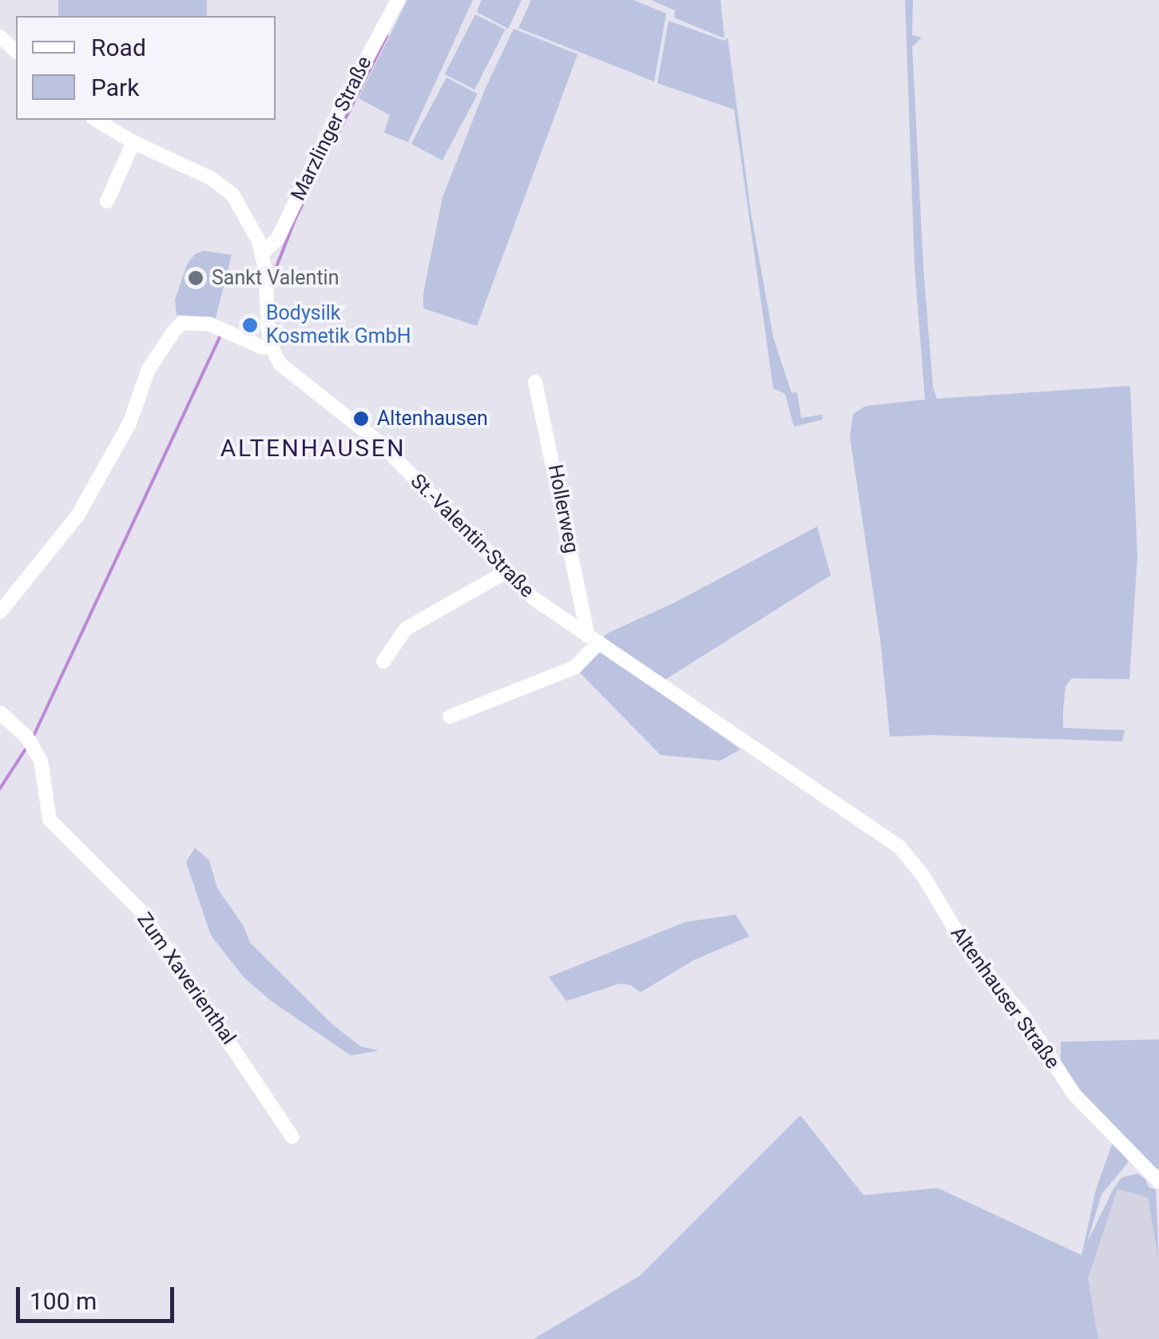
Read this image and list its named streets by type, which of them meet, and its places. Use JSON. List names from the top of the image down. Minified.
{"streets":{"street":["Marzlinger Straße","Hollerweg","St.-Valentin-Straße","Zum Xaverienthal","Altenhauser Straße"]},"crossings":[["Hollerweg","St.-Valentin-Straße"],["St.-Valentin-Straße","Altenhauser Straße"]],"districts":["ALTENHAUSEN"],"places":["Sankt Valentin","Bodysilk Kosmetik GmbH","Altenhausen"],"legend":["Road","Park"],"scale_bar":"100 m"}
